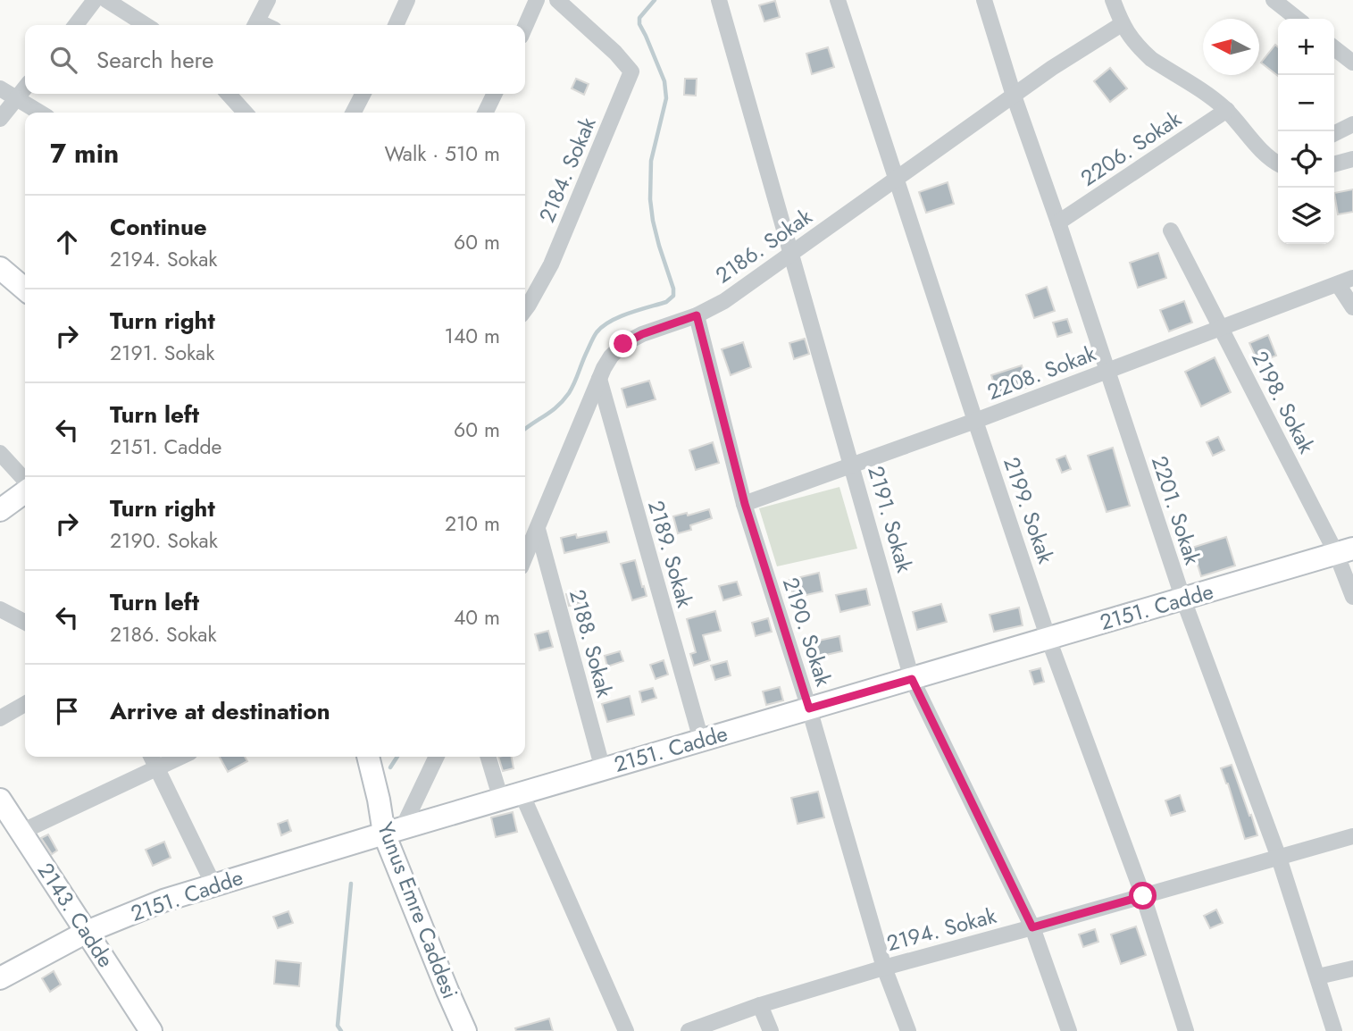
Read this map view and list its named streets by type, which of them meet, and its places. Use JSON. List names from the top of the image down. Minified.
{"streets":{"street":["2206. Sokak","2184. Sokak","2186. Sokak","2208. Sokak","2198. Sokak","2199. Sokak","2201. Sokak","2191. Sokak","2189. Sokak","2151. Cadde","2190. Sokak","2188. Sokak","Yunus Emre Caddesi","2143. Cadde","2194. Sokak"]},"crossings":[["2206. Sokak","2201. Sokak"],["2186. Sokak","2199. Sokak"],["2186. Sokak","2201. Sokak"],["2186. Sokak","2191. Sokak"],["2186. Sokak","2189. Sokak"],["2186. Sokak","2190. Sokak"],["2186. Sokak","2188. Sokak"],["2208. Sokak","2198. Sokak"],["2208. Sokak","2199. Sokak"],["2208. Sokak","2201. Sokak"],["2208. Sokak","2191. Sokak"],["2208. Sokak","2190. Sokak"],["2198. Sokak","2151. Cadde"],["2199. Sokak","2151. Cadde"],["2199. Sokak","2194. Sokak"],["2201. Sokak","2151. Cadde"],["2201. Sokak","2194. Sokak"],["2191. Sokak","2151. Cadde"],["2191. Sokak","2194. Sokak"],["2189. Sokak","2151. Cadde"],["2151. Cadde","2190. Sokak"],["2151. Cadde","2188. Sokak"],["2151. Cadde","Yunus Emre Caddesi"],["2151. Cadde","2143. Cadde"],["2190. Sokak","2194. Sokak"]],"north":"left","page":{"map_buttons":["+","−"],"search":"Search here","heading":["7 min","Walk · 510 m"],"list":[["Continue","2194. Sokak","60 m"],["Turn right","2191. Sokak","140 m"],["Turn left","2151. Cadde","60 m"],["Turn right","2190. Sokak","210 m"],["Turn left","2186. Sokak","40 m"],"Arrive at destination"]}}
